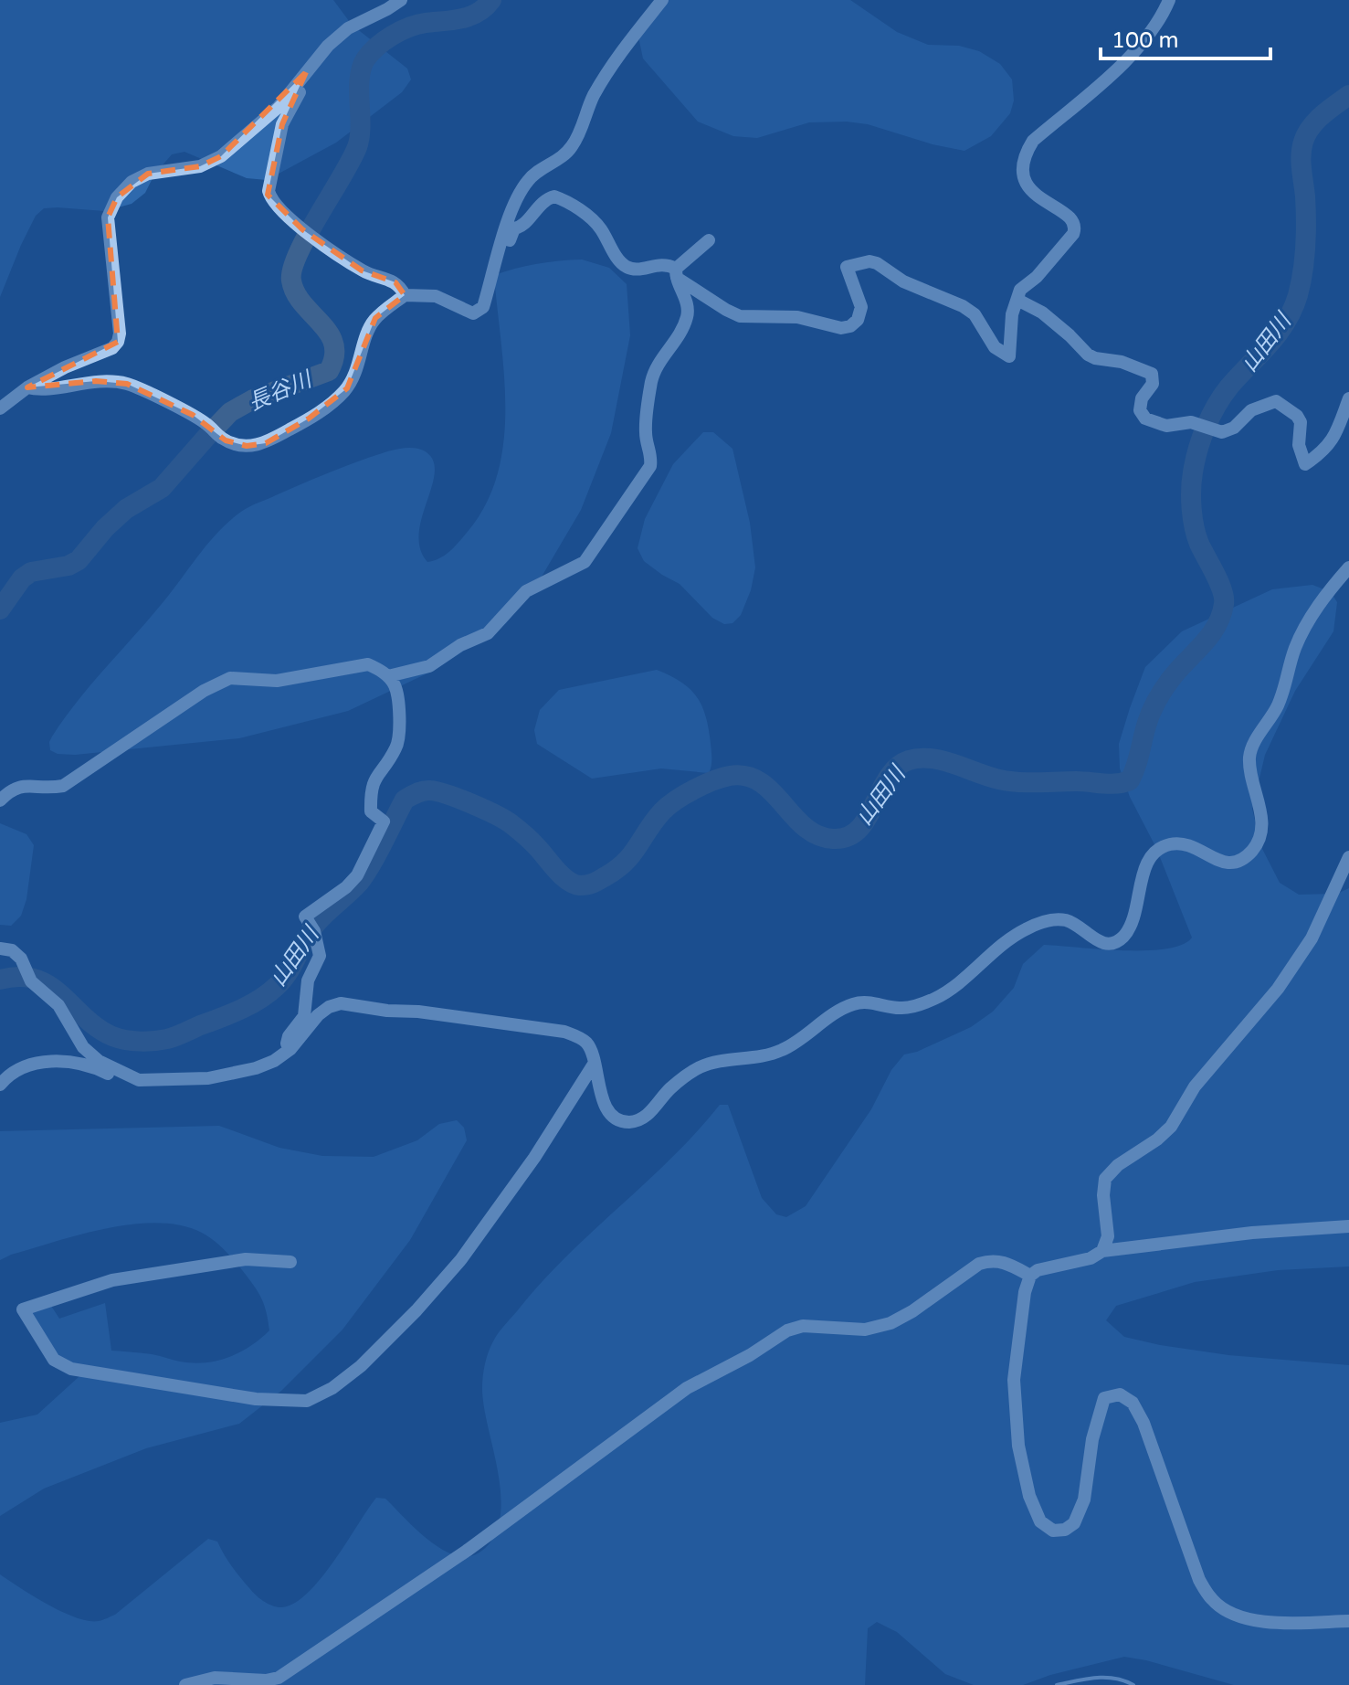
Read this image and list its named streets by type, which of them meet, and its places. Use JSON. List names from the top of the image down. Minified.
{"water":["山田川","長谷川"],"scale_bar":"100 m"}
